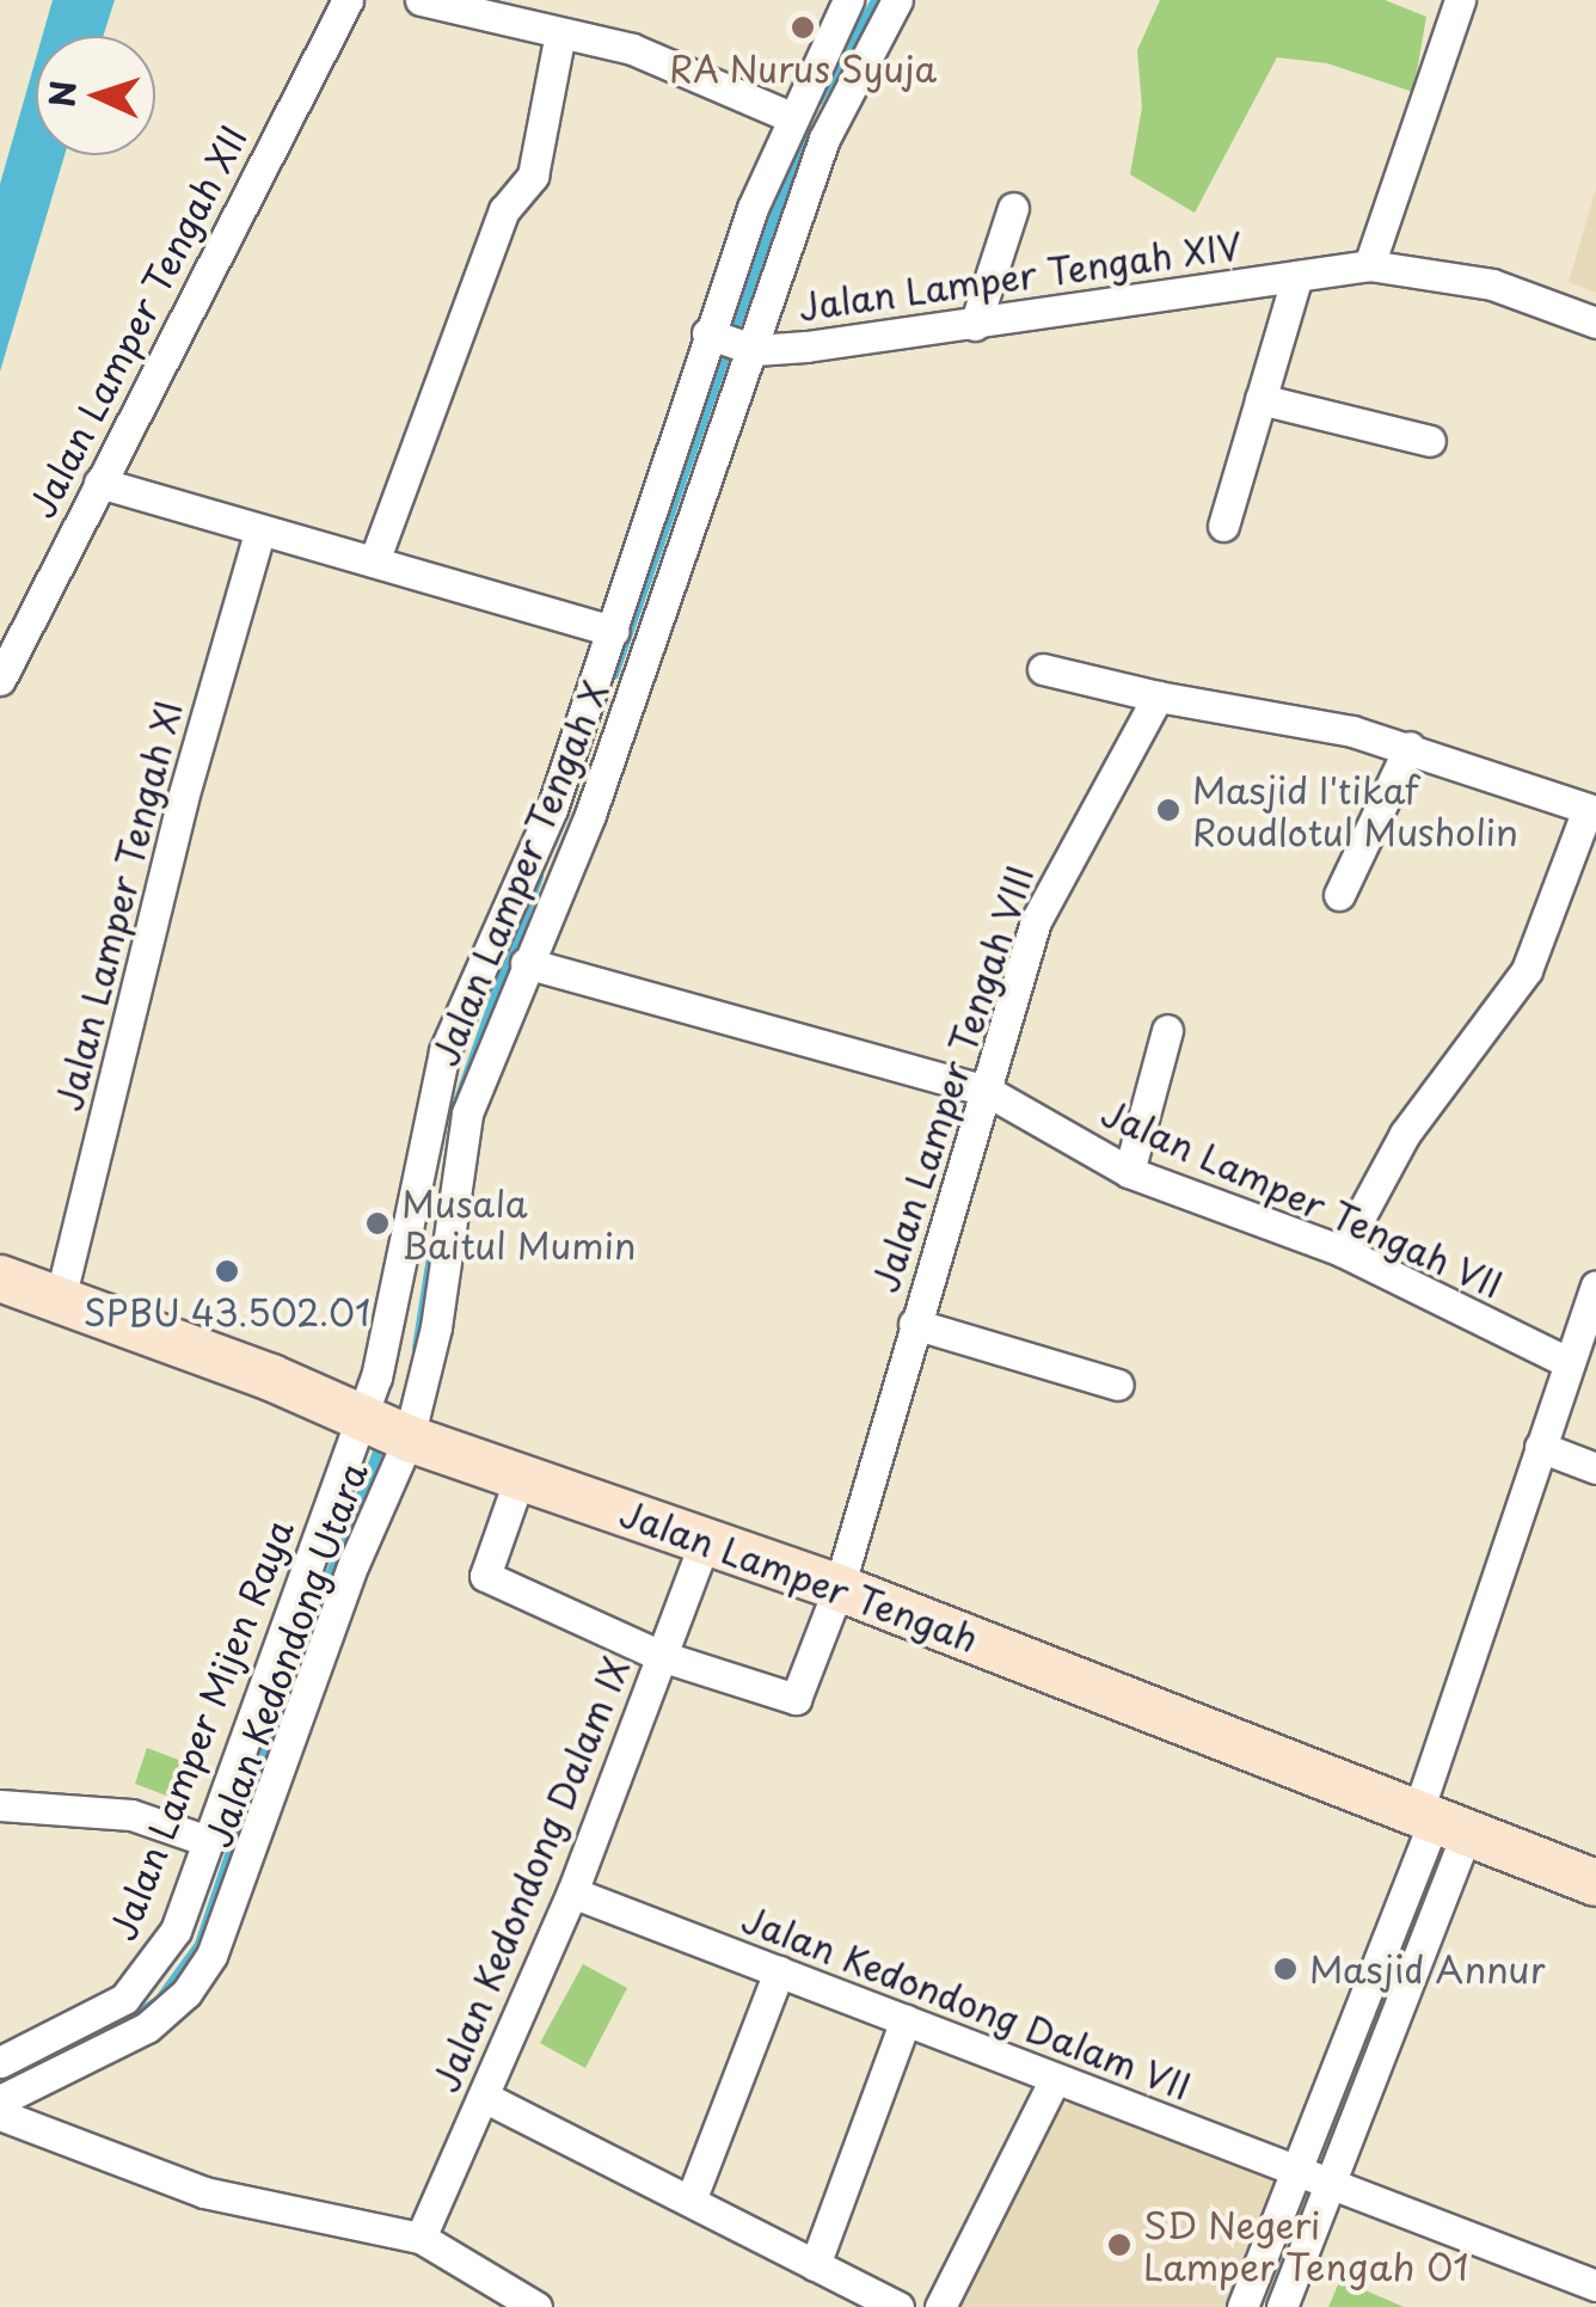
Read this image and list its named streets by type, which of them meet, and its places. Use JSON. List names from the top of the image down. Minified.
{"streets":{"main road":["Jalan Lamper Tengah"],"street":["Jalan Lamper Tengah XIV","Jalan Lamper Tengah XII","Jalan Lamper Tengah X","Jalan Lamper Tengah XI","Jalan Lamper Tengah VIII","Jalan Lamper Tengah VII","Jalan Kedondong Utara","Jalan Lamper Mijen Raya","Jalan Kedondong Dalam IX","Jalan Kedondong Dalam VII"]},"crossings":[["Jalan Lamper Tengah XIV","Jalan Lamper Tengah X"],["Jalan Lamper Tengah X","Jalan Lamper Tengah VII"],["Jalan Lamper Tengah X","Jalan Lamper Tengah"],["Jalan Lamper Tengah X","Jalan Kedondong Utara"],["Jalan Lamper Tengah X","Jalan Lamper Mijen Raya"],["Jalan Lamper Tengah XI","Jalan Lamper Tengah"],["Jalan Lamper Tengah VIII","Jalan Lamper Tengah VII"],["Jalan Lamper Tengah VIII","Jalan Lamper Tengah"],["Jalan Lamper Tengah VIII","Jalan Kedondong Dalam IX"],["Jalan Lamper Tengah","Jalan Kedondong Utara"],["Jalan Lamper Tengah","Jalan Lamper Mijen Raya"],["Jalan Lamper Tengah","Jalan Kedondong Dalam IX"],["Jalan Kedondong Utara","Jalan Lamper Mijen Raya"],["Jalan Kedondong Dalam IX","Jalan Kedondong Dalam VII"]],"places":["RA Nurus Syuja","Masjid I'tikaf Roudlotul Musholin","Musala Baitul Mumin","SPBU 43.502.01","Masjid Annur","SD Negeri Lamper Tengah 01"],"north":"left"}
